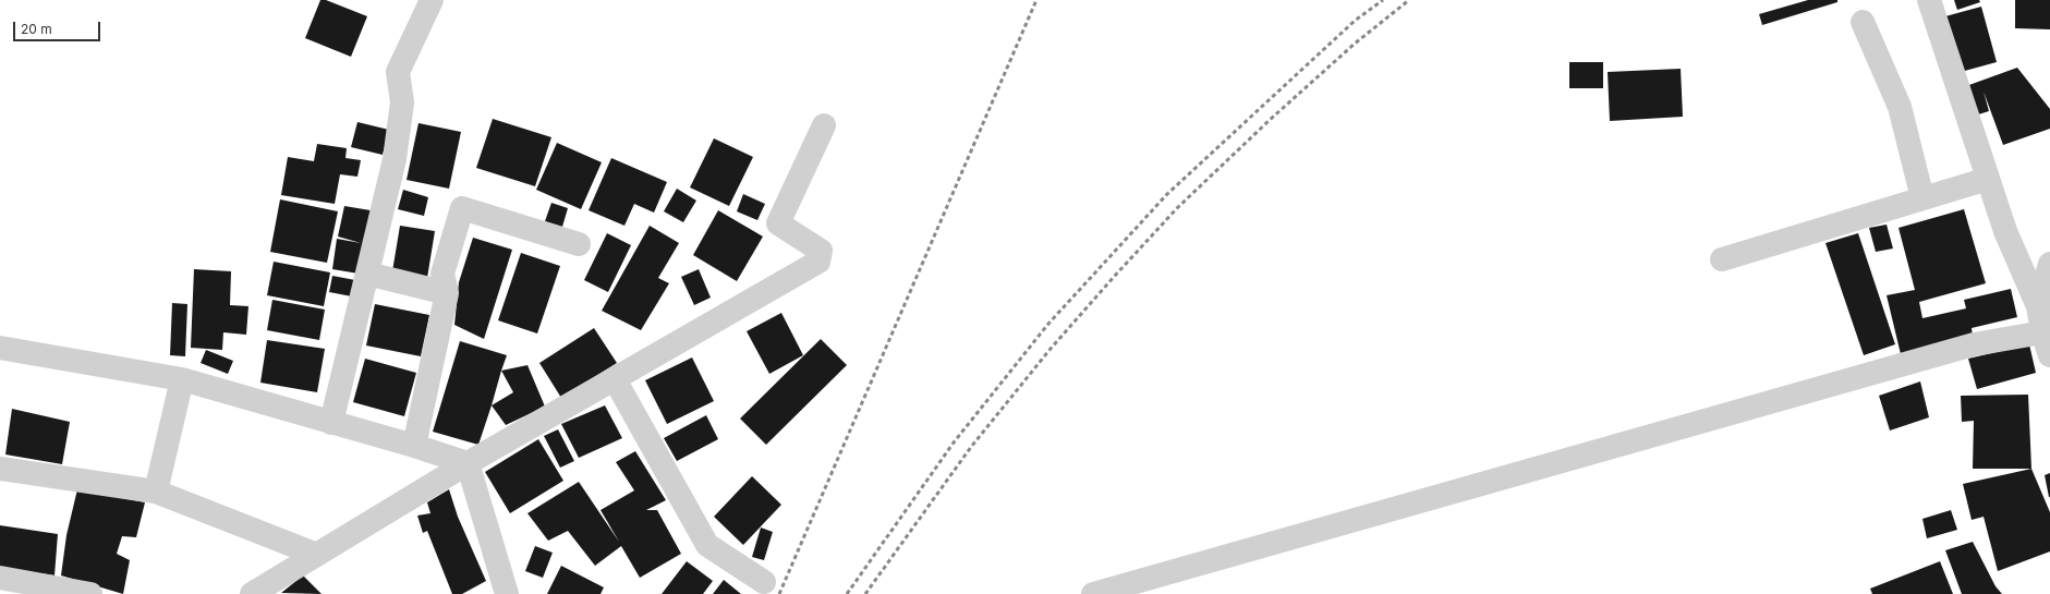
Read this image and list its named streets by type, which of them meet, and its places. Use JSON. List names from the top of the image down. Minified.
{"scale_bar":"20 m"}
